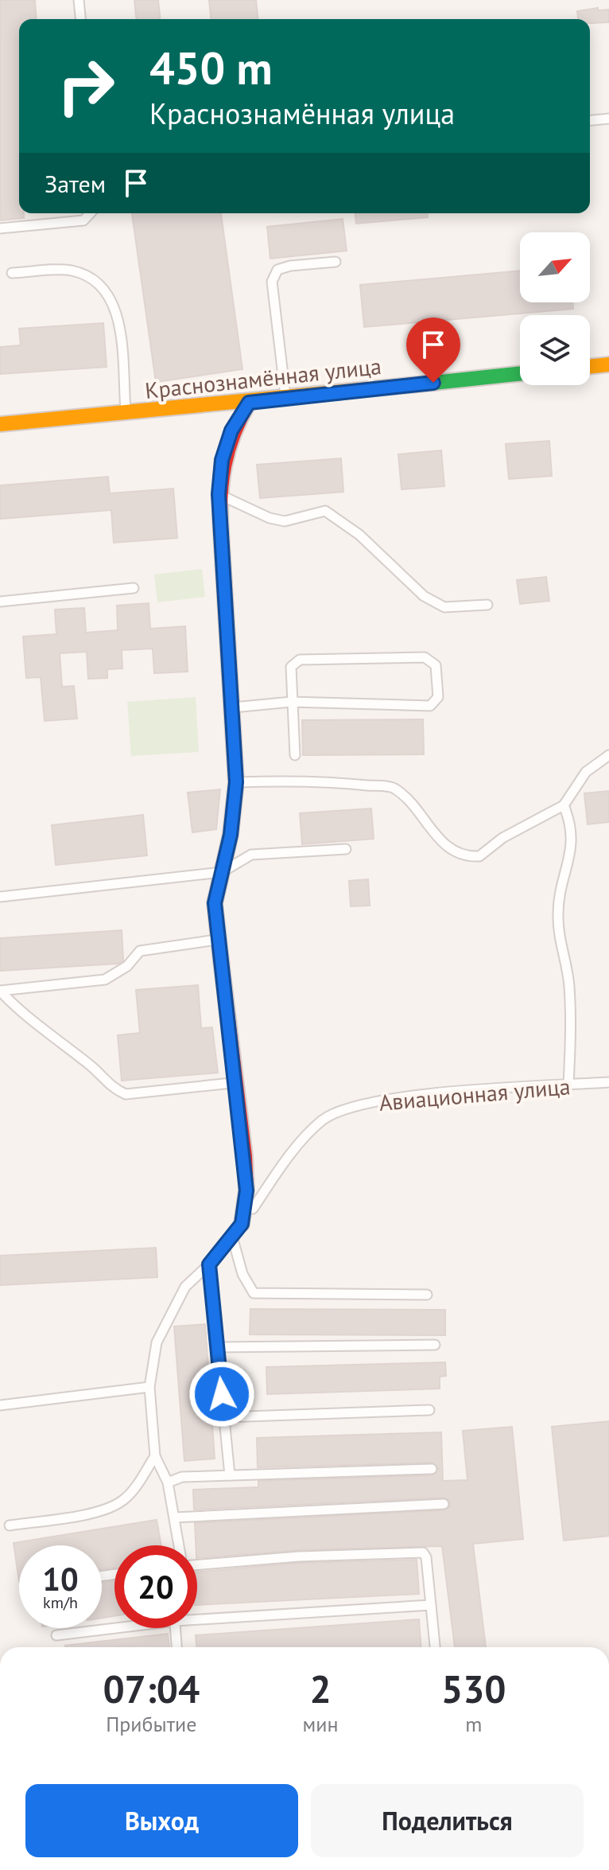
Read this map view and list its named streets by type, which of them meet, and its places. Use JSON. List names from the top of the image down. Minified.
{"streets":{"street":["Краснознамённая улица"],"lane":["Авиационная улица"]},"north":"top right","page":{"turn":["450 m","Краснознамённая улица"],"then":"Затем","speed":"10 km/h","limit":"20","eta":["07:04","Прибытие","2","мин","530","m"],"buttons":["Выход","Поделиться"]}}
